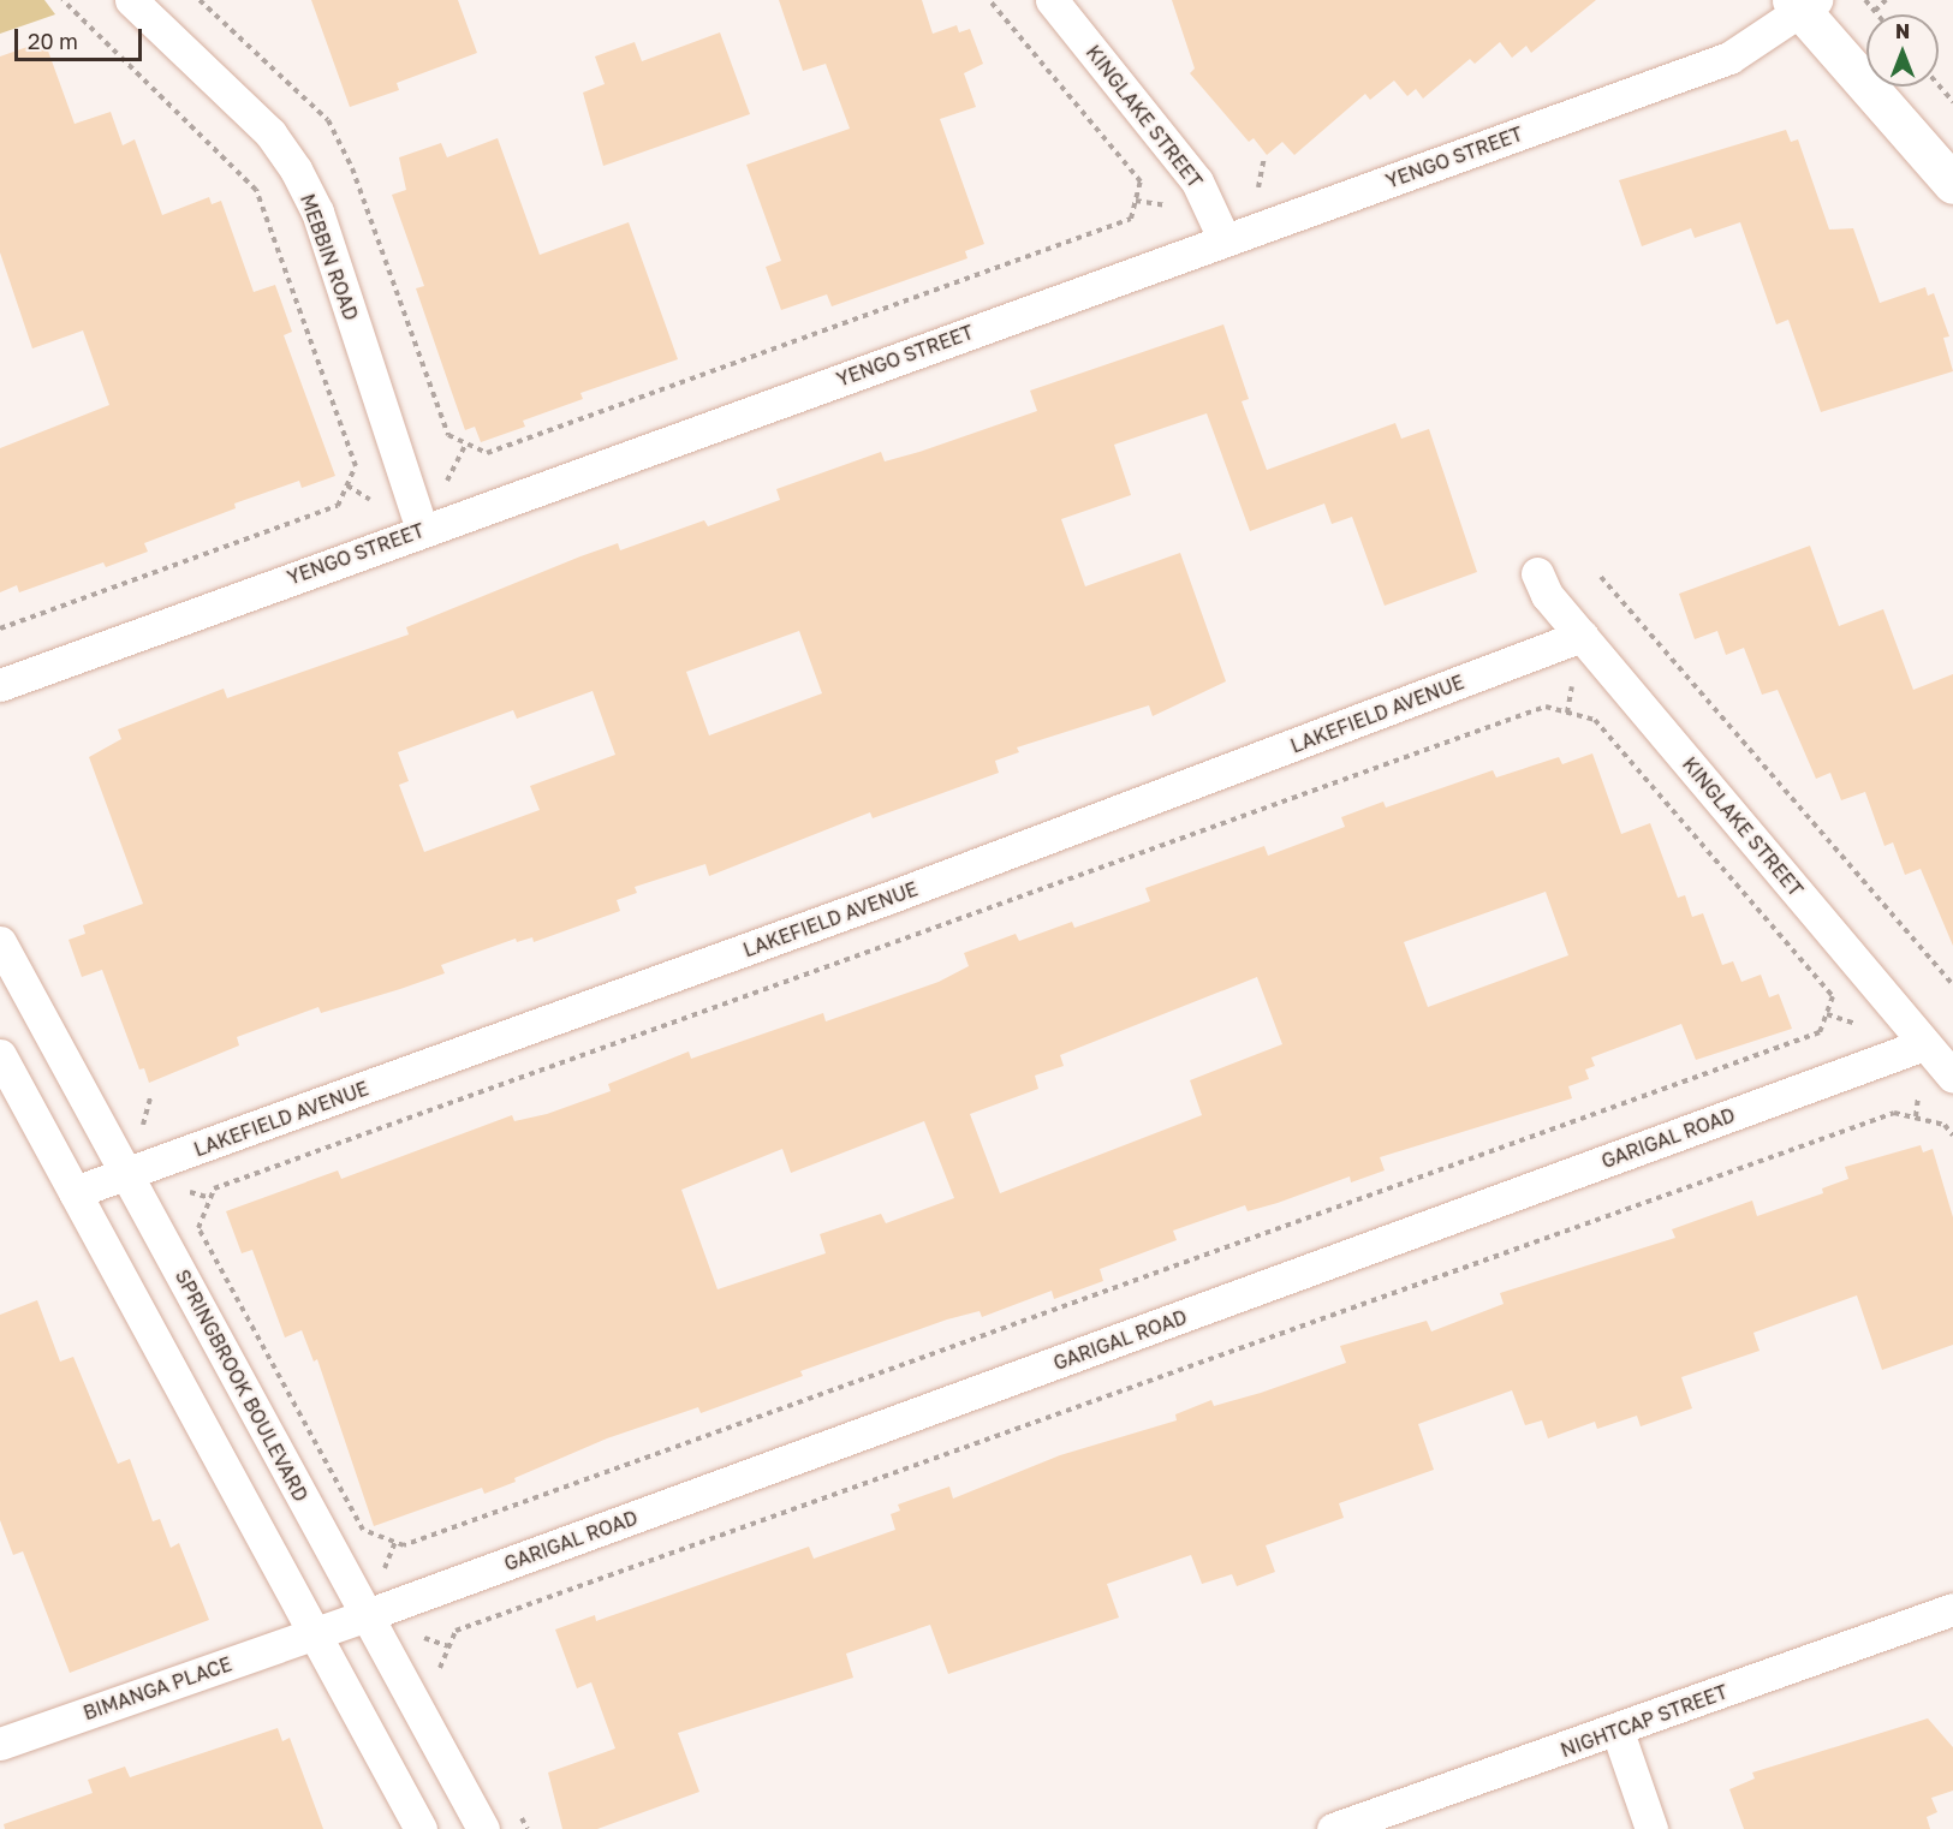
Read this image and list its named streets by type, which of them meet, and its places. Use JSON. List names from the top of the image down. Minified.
{"streets":{"street":["KINGLAKE STREET","YENGO STREET","MEBBIN ROAD","LAKEFIELD AVENUE","GARIGAL ROAD","SPRINGBROOK BOULEVARD","BIMANGA PLACE","NIGHTCAP STREET"]},"crossings":[["KINGLAKE STREET","YENGO STREET"],["KINGLAKE STREET","LAKEFIELD AVENUE"],["KINGLAKE STREET","GARIGAL ROAD"],["YENGO STREET","MEBBIN ROAD"],["LAKEFIELD AVENUE","SPRINGBROOK BOULEVARD"],["GARIGAL ROAD","SPRINGBROOK BOULEVARD"],["GARIGAL ROAD","BIMANGA PLACE"]],"scale_bar":"20 m","north":"top"}
